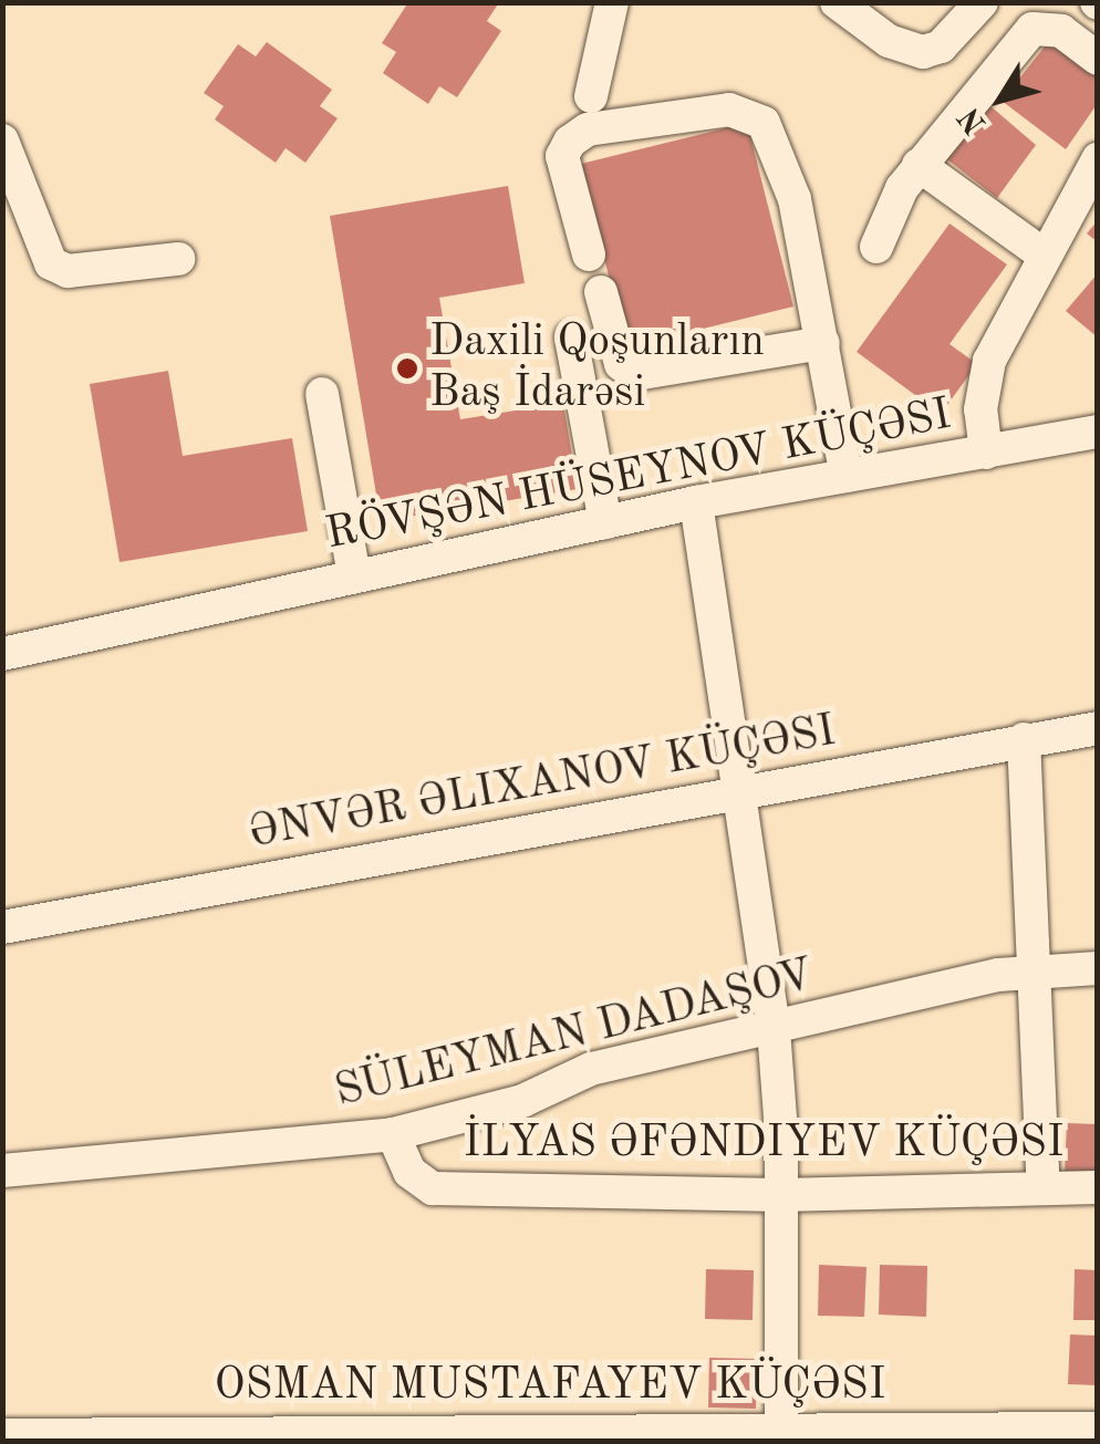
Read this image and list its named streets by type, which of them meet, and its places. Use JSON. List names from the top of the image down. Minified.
{"streets":{"street":["RÖVŞƏN HÜSEYNOV KÜÇƏSI","ƏNVƏR ƏLIXANOV KÜÇƏSI","SÜLEYMAN DADAŞOV","İLYAS ƏFƏNDIYEV KÜÇƏSI","OSMAN MUSTAFAYEV KÜÇƏSI"]},"crossings":[["SÜLEYMAN DADAŞOV","İLYAS ƏFƏNDIYEV KÜÇƏSI"]],"places":["Daxili Qoşunların Baş İdarəsi"],"north":"bottom left"}
